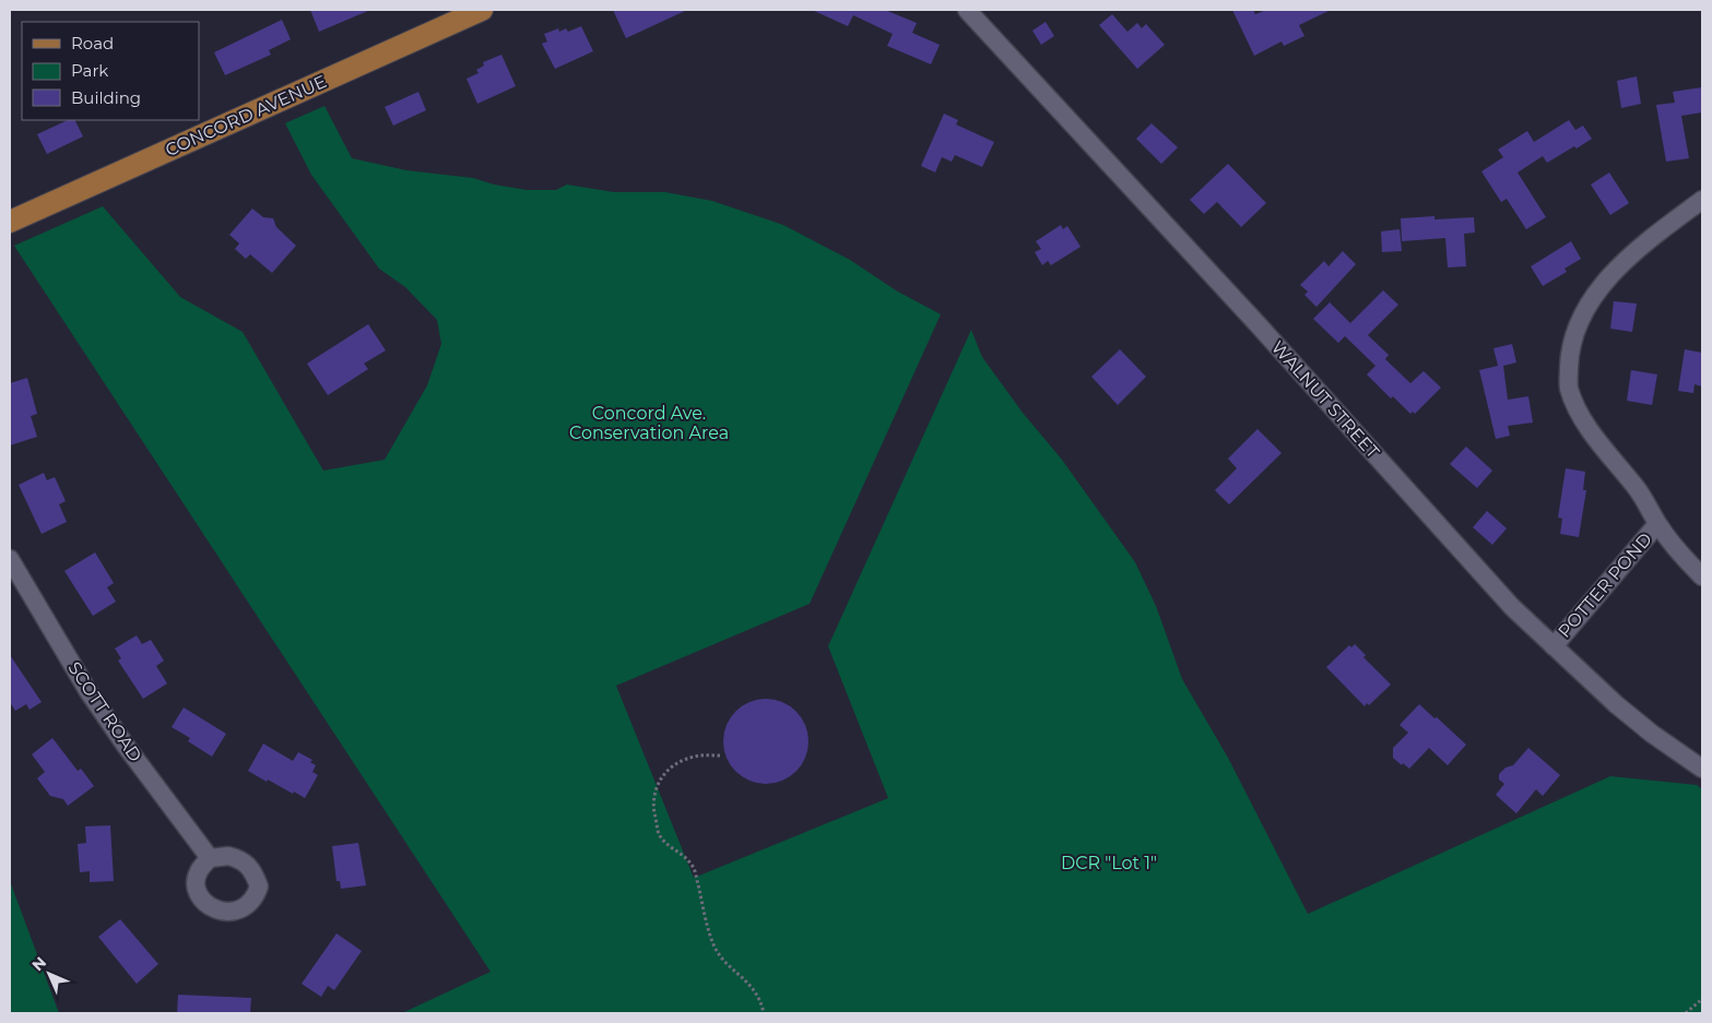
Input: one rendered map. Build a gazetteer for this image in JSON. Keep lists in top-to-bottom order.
{
  "streets": {
    "main road": ["CONCORD AVENUE"],
    "street": ["WALNUT STREET", "POTTER POND", "SCOTT ROAD"]
  },
  "crossings": [
    ["WALNUT STREET", "POTTER POND"]
  ],
  "parks": ["Concord Ave. Conservation Area", "DCR \"Lot 1\""],
  "legend": ["Road", "Park", "Building"],
  "north": "top left"
}
